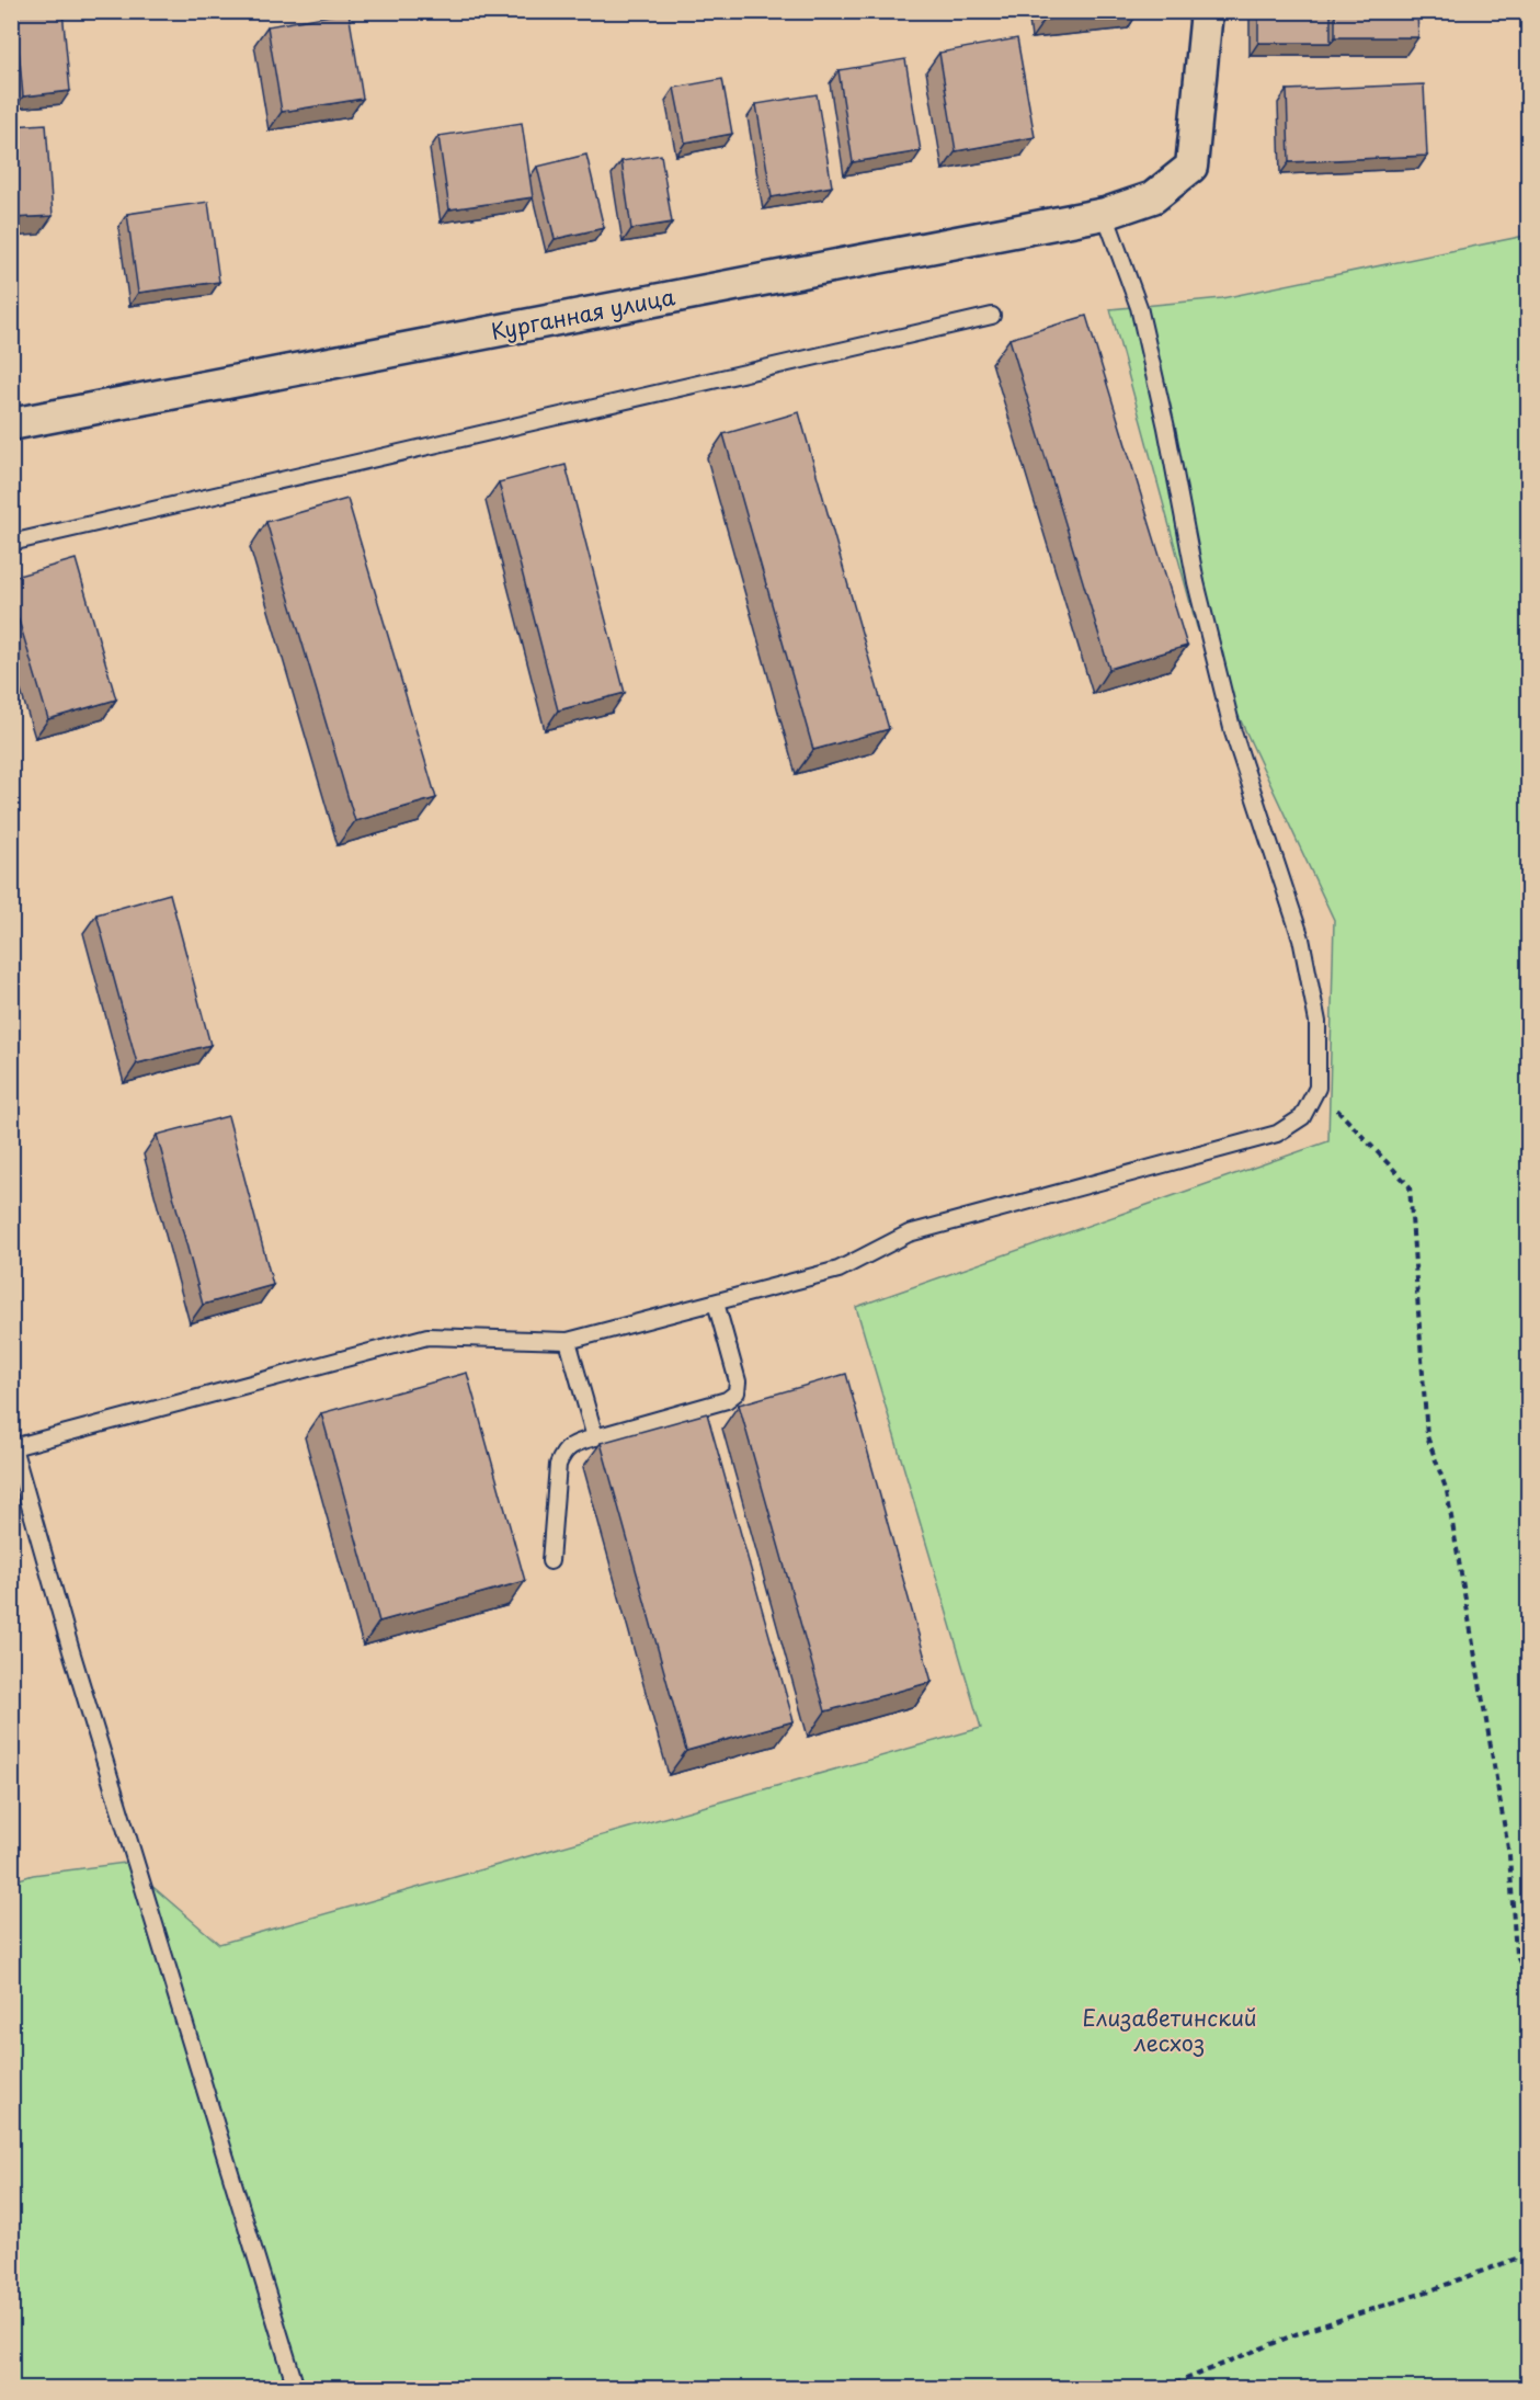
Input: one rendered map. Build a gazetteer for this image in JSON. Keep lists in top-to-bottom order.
{
  "streets": {
    "street": ["Курганная улица"]
  },
  "parks": ["Елизаветинский лесхоз"]
}
